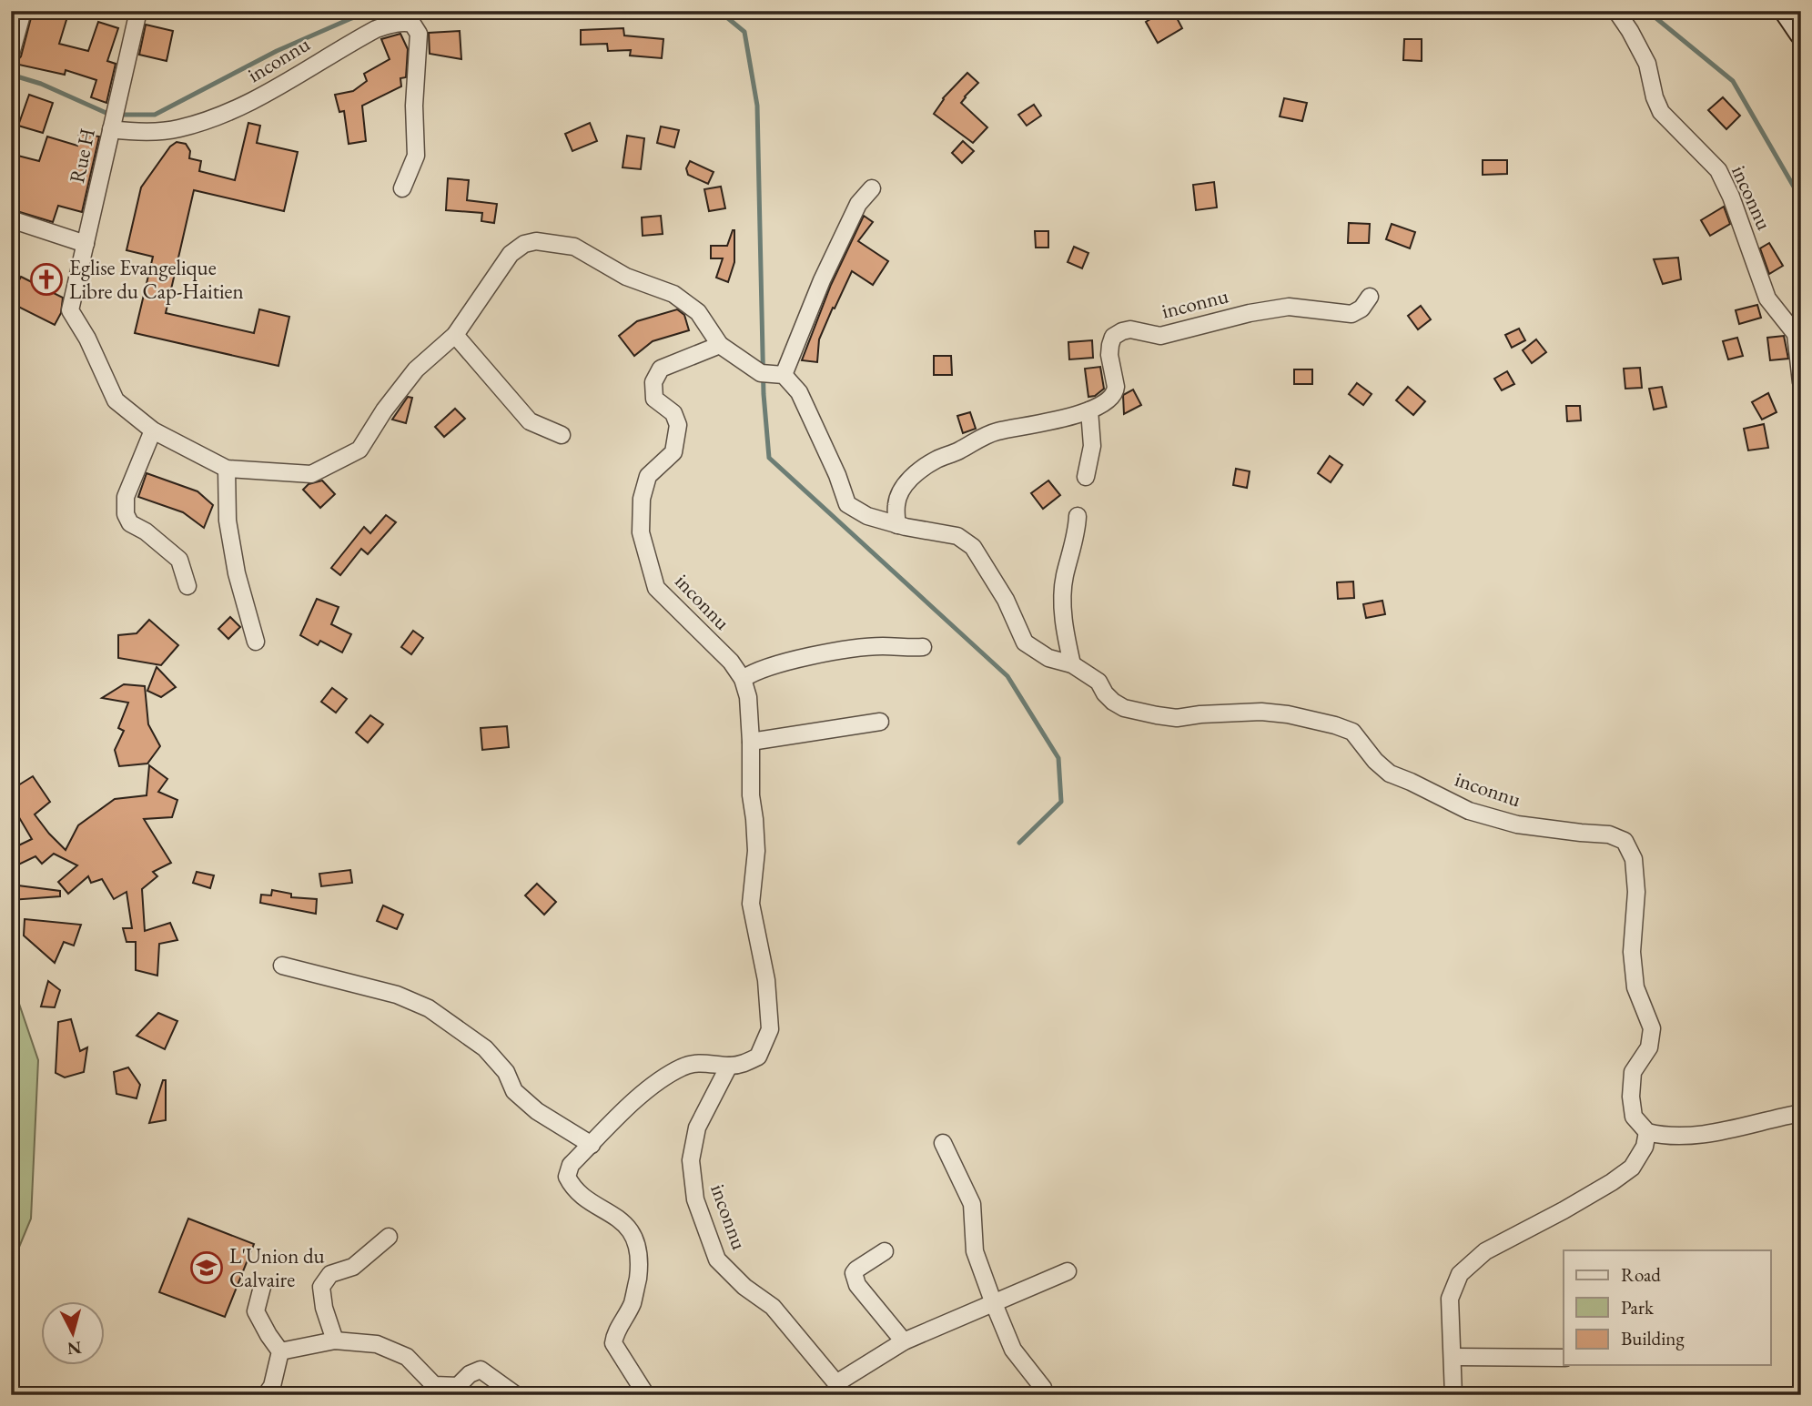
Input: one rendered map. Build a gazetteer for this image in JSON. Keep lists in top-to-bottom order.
{
  "streets": {
    "street": ["inconnu", "Rue H"]
  },
  "crossings": [
    ["inconnu", "Rue H"]
  ],
  "places": {
    "church": ["Eglise Evangelique Libre du Cap-Haitien"],
    "school or university": ["L'Union du Calvaire"]
  },
  "legend": ["Road", "Park", "Building"],
  "north": "bottom"
}
